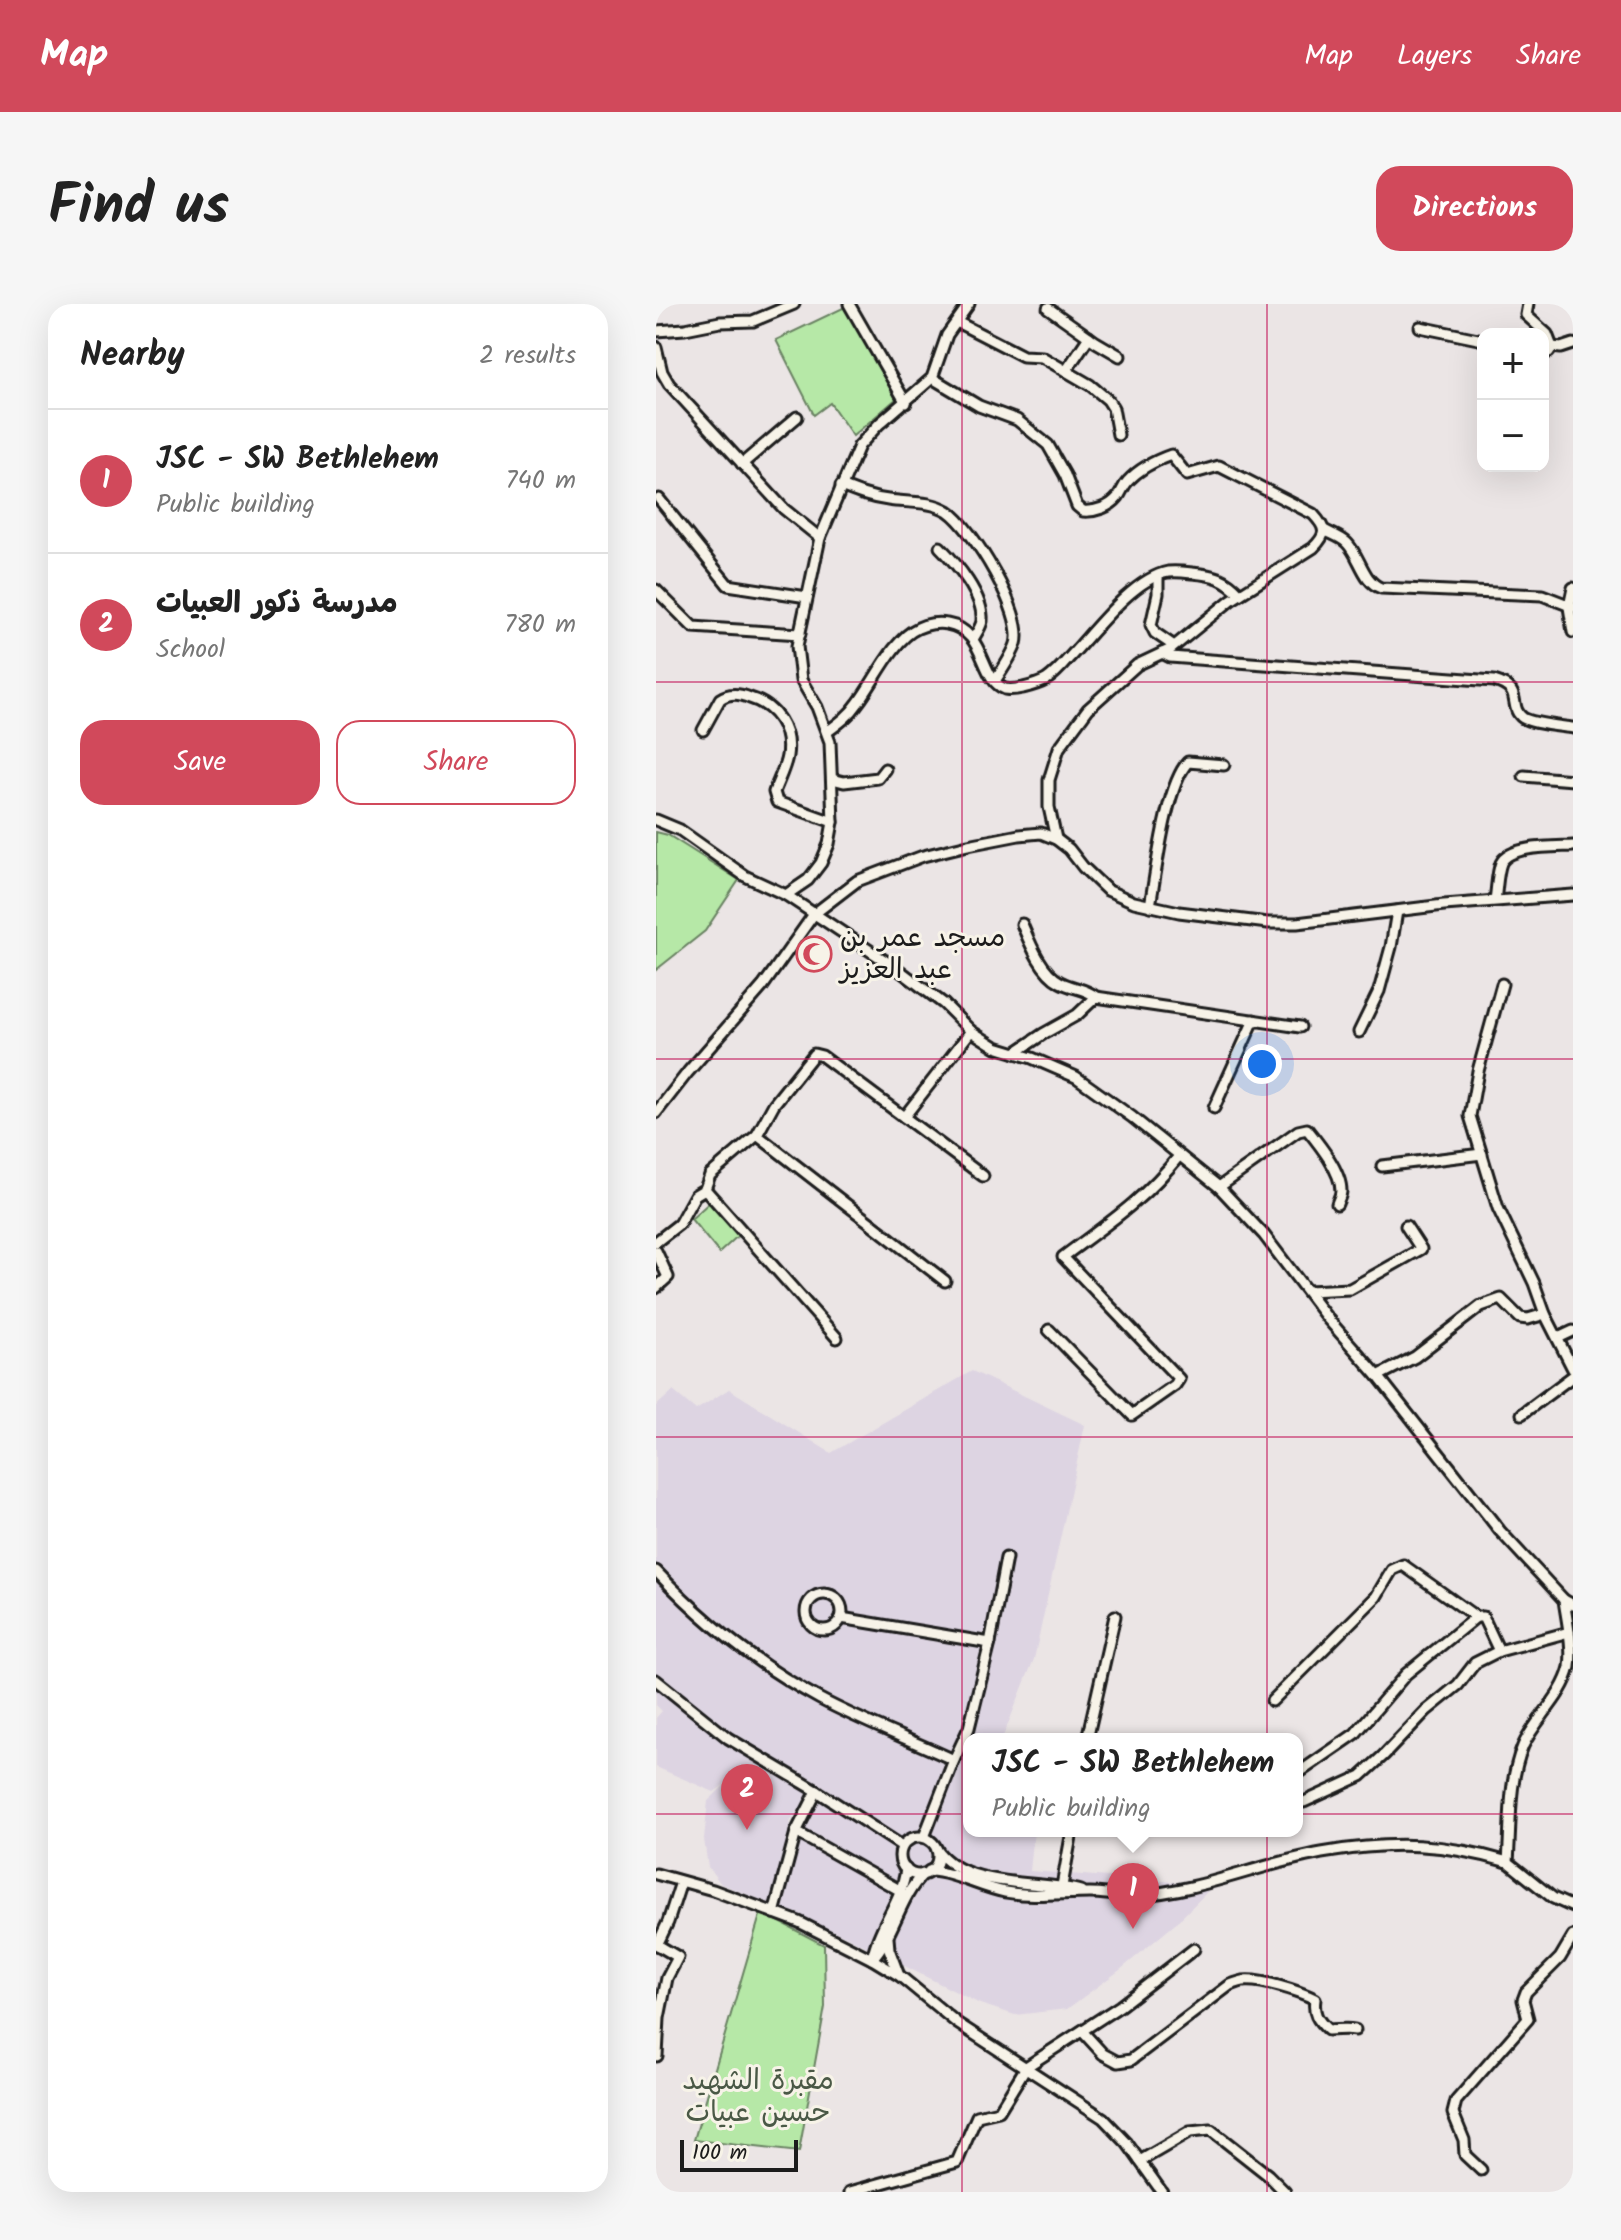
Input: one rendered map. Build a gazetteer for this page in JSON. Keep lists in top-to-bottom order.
{
  "parks": ["مقبرة الشهيد حسين عبيات"],
  "places": {
    "mosque": ["مسجد عمر بن عبد العزيز"]
  },
  "scale_bar": "100 m",
  "page": {
    "header": "Map",
    "nav": ["Map", "Layers", "Share"],
    "title": "Find us",
    "buttons": [
      "Directions",
      ["Save", "Share"]
    ],
    "heading": ["Nearby", "2 results"],
    "map_buttons": ["+", "−"],
    "list": [
      {
        "mark": "1",
        "name": "JSC - SW Bethlehem",
        "note": "Public building",
        "value": "740 m"
      },
      {
        "mark": "2",
        "name": "مدرسة ذكور العبيات",
        "note": "School",
        "value": "780 m"
      }
    ],
    "popup": ["JSC - SW Bethlehem", "Public building"],
    "pins": ["2", "1"],
    "scale": "100 m"
  }
}
